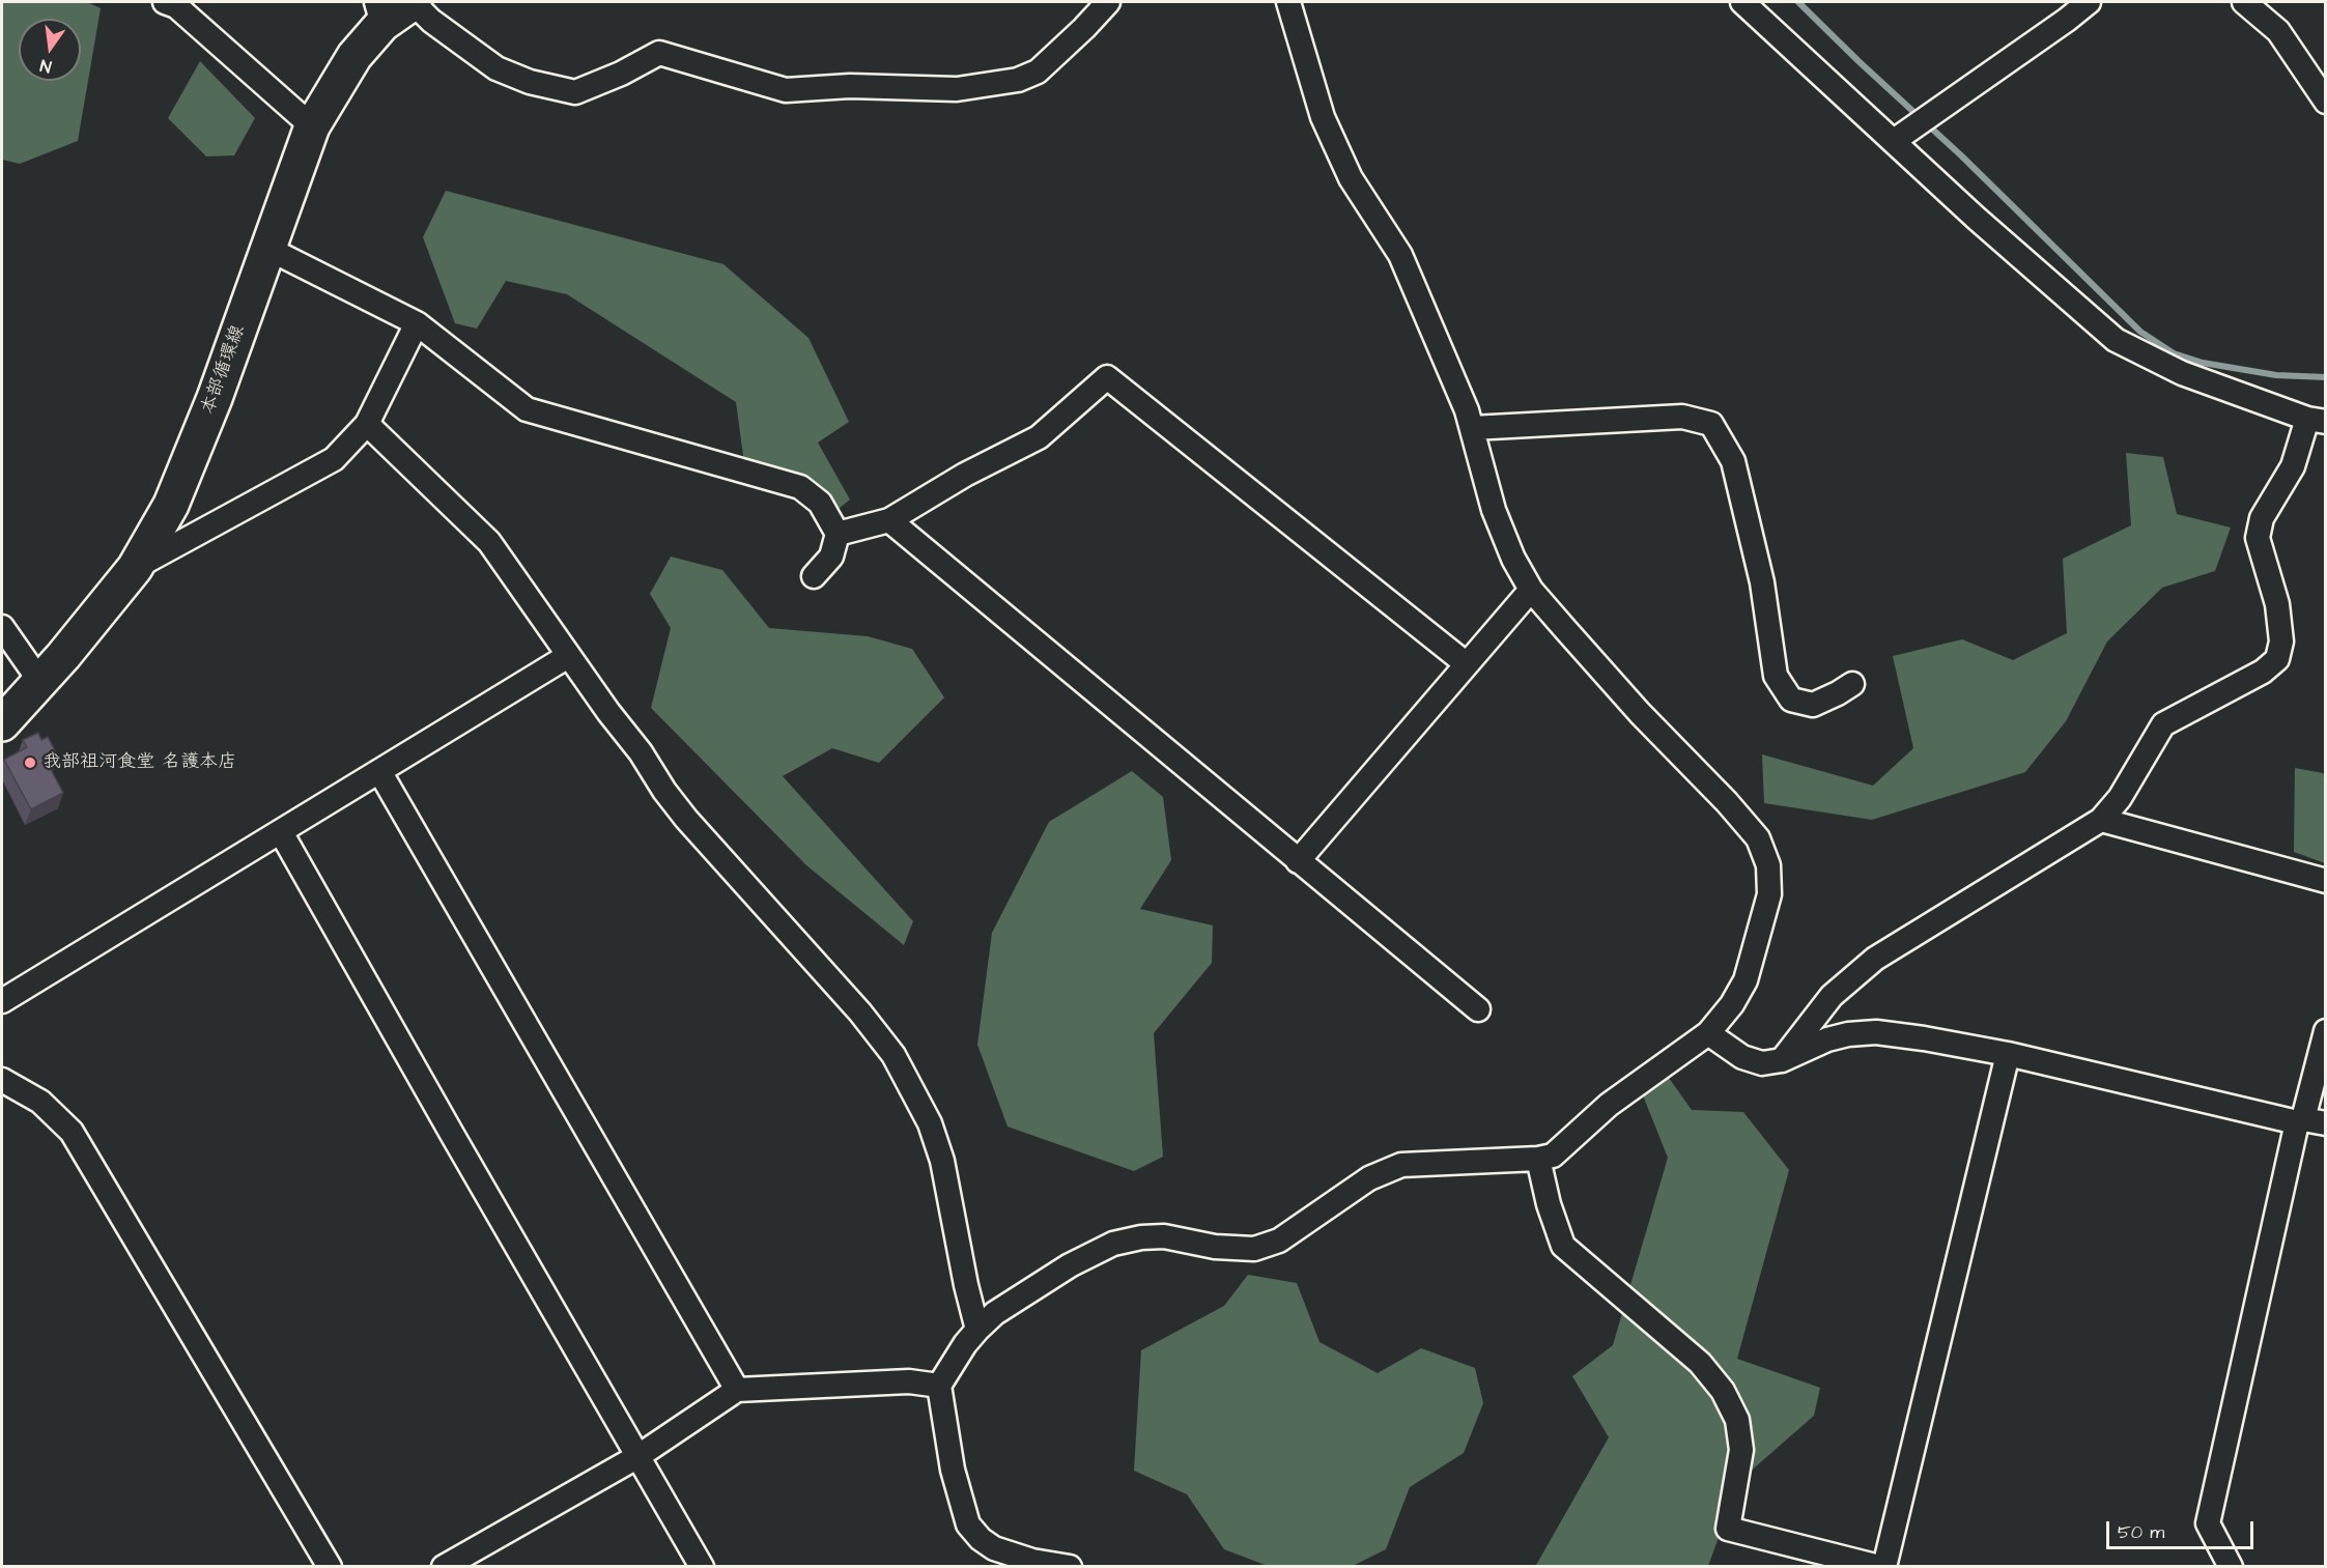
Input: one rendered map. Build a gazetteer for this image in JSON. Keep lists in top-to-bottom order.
{
  "streets": {
    "main road": ["本部循環線"]
  },
  "places": ["我部祖河食堂 名護本店"],
  "scale_bar": "50 m",
  "north": "bottom"
}
